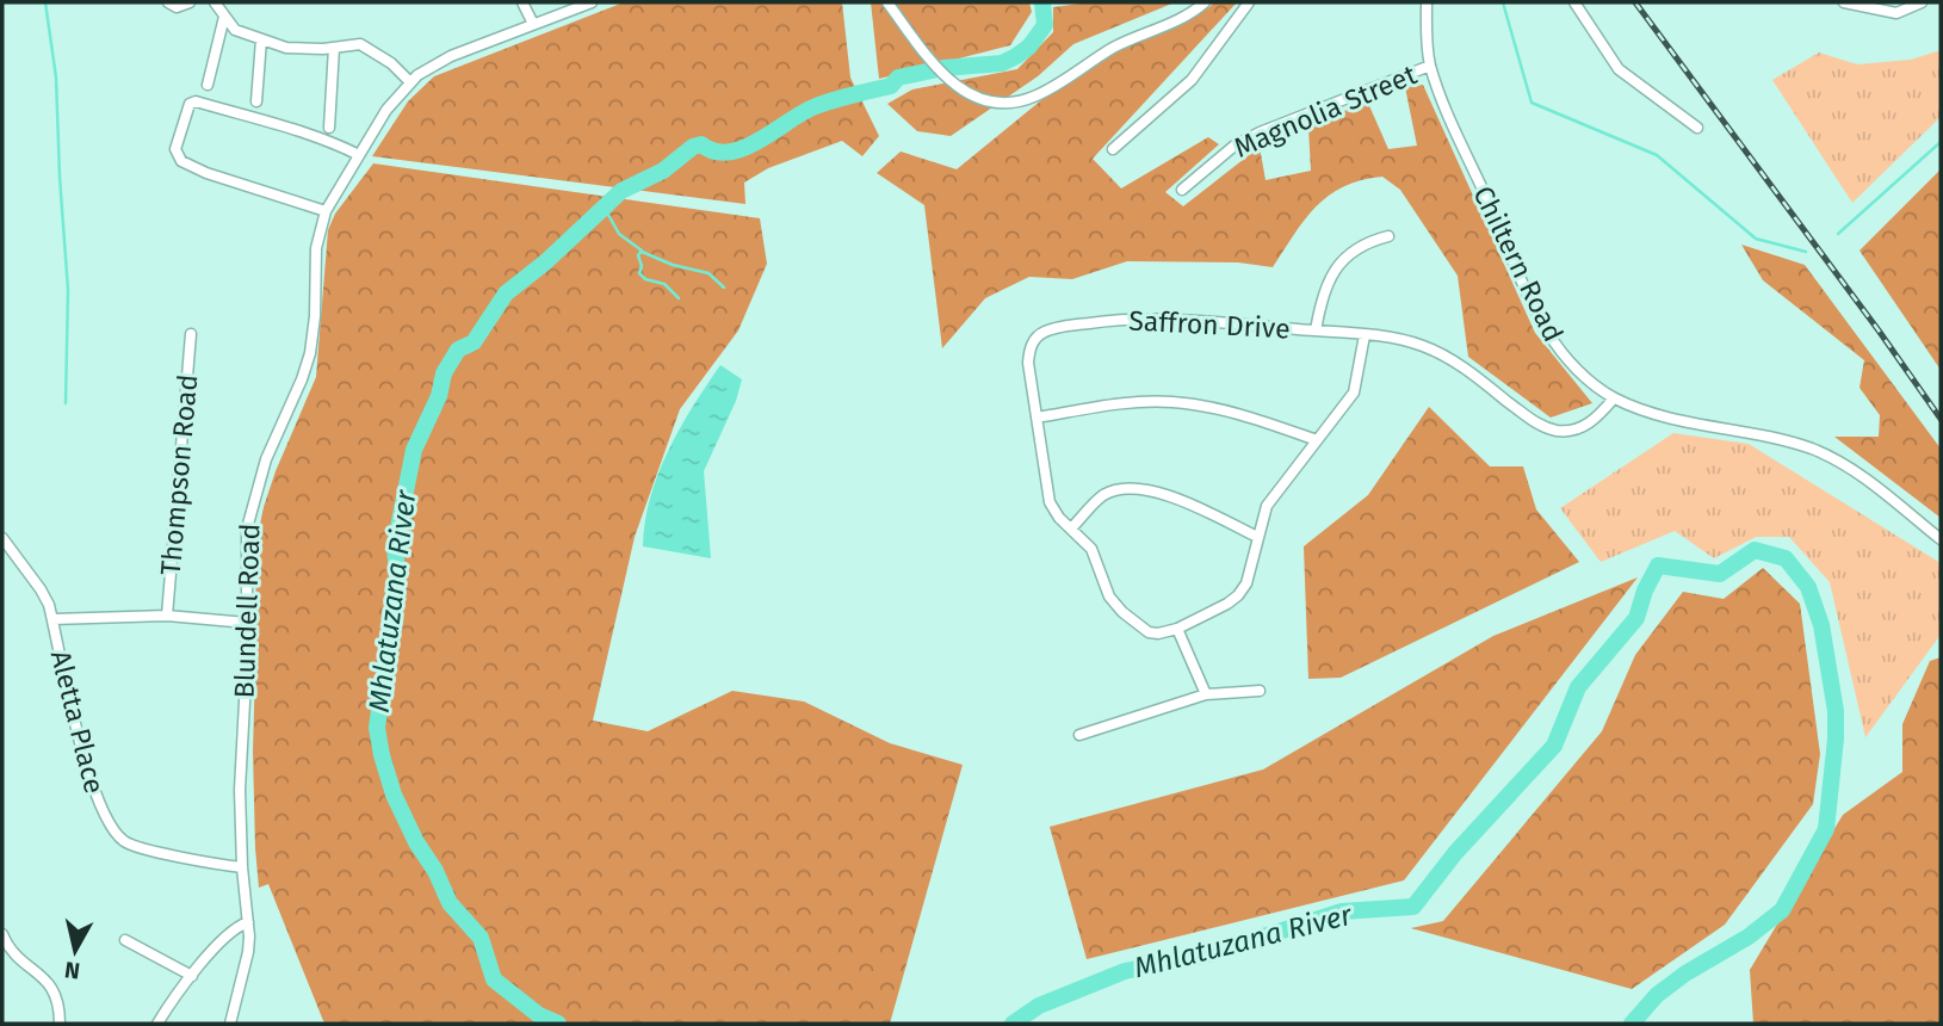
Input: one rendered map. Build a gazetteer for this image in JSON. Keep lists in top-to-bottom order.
{
  "streets": {
    "street": [
      "Magnolia Street",
      "Chiltern Road",
      "Saffron Drive",
      "Thompson Road",
      "Blundell Road",
      "Aletta Place"
    ]
  },
  "crossings": [
    ["Magnolia Street", "Chiltern Road"],
    ["Chiltern Road", "Saffron Drive"],
    ["Blundell Road", "Aletta Place"]
  ],
  "water": ["Mhlatuzana River"],
  "north": "bottom"
}
